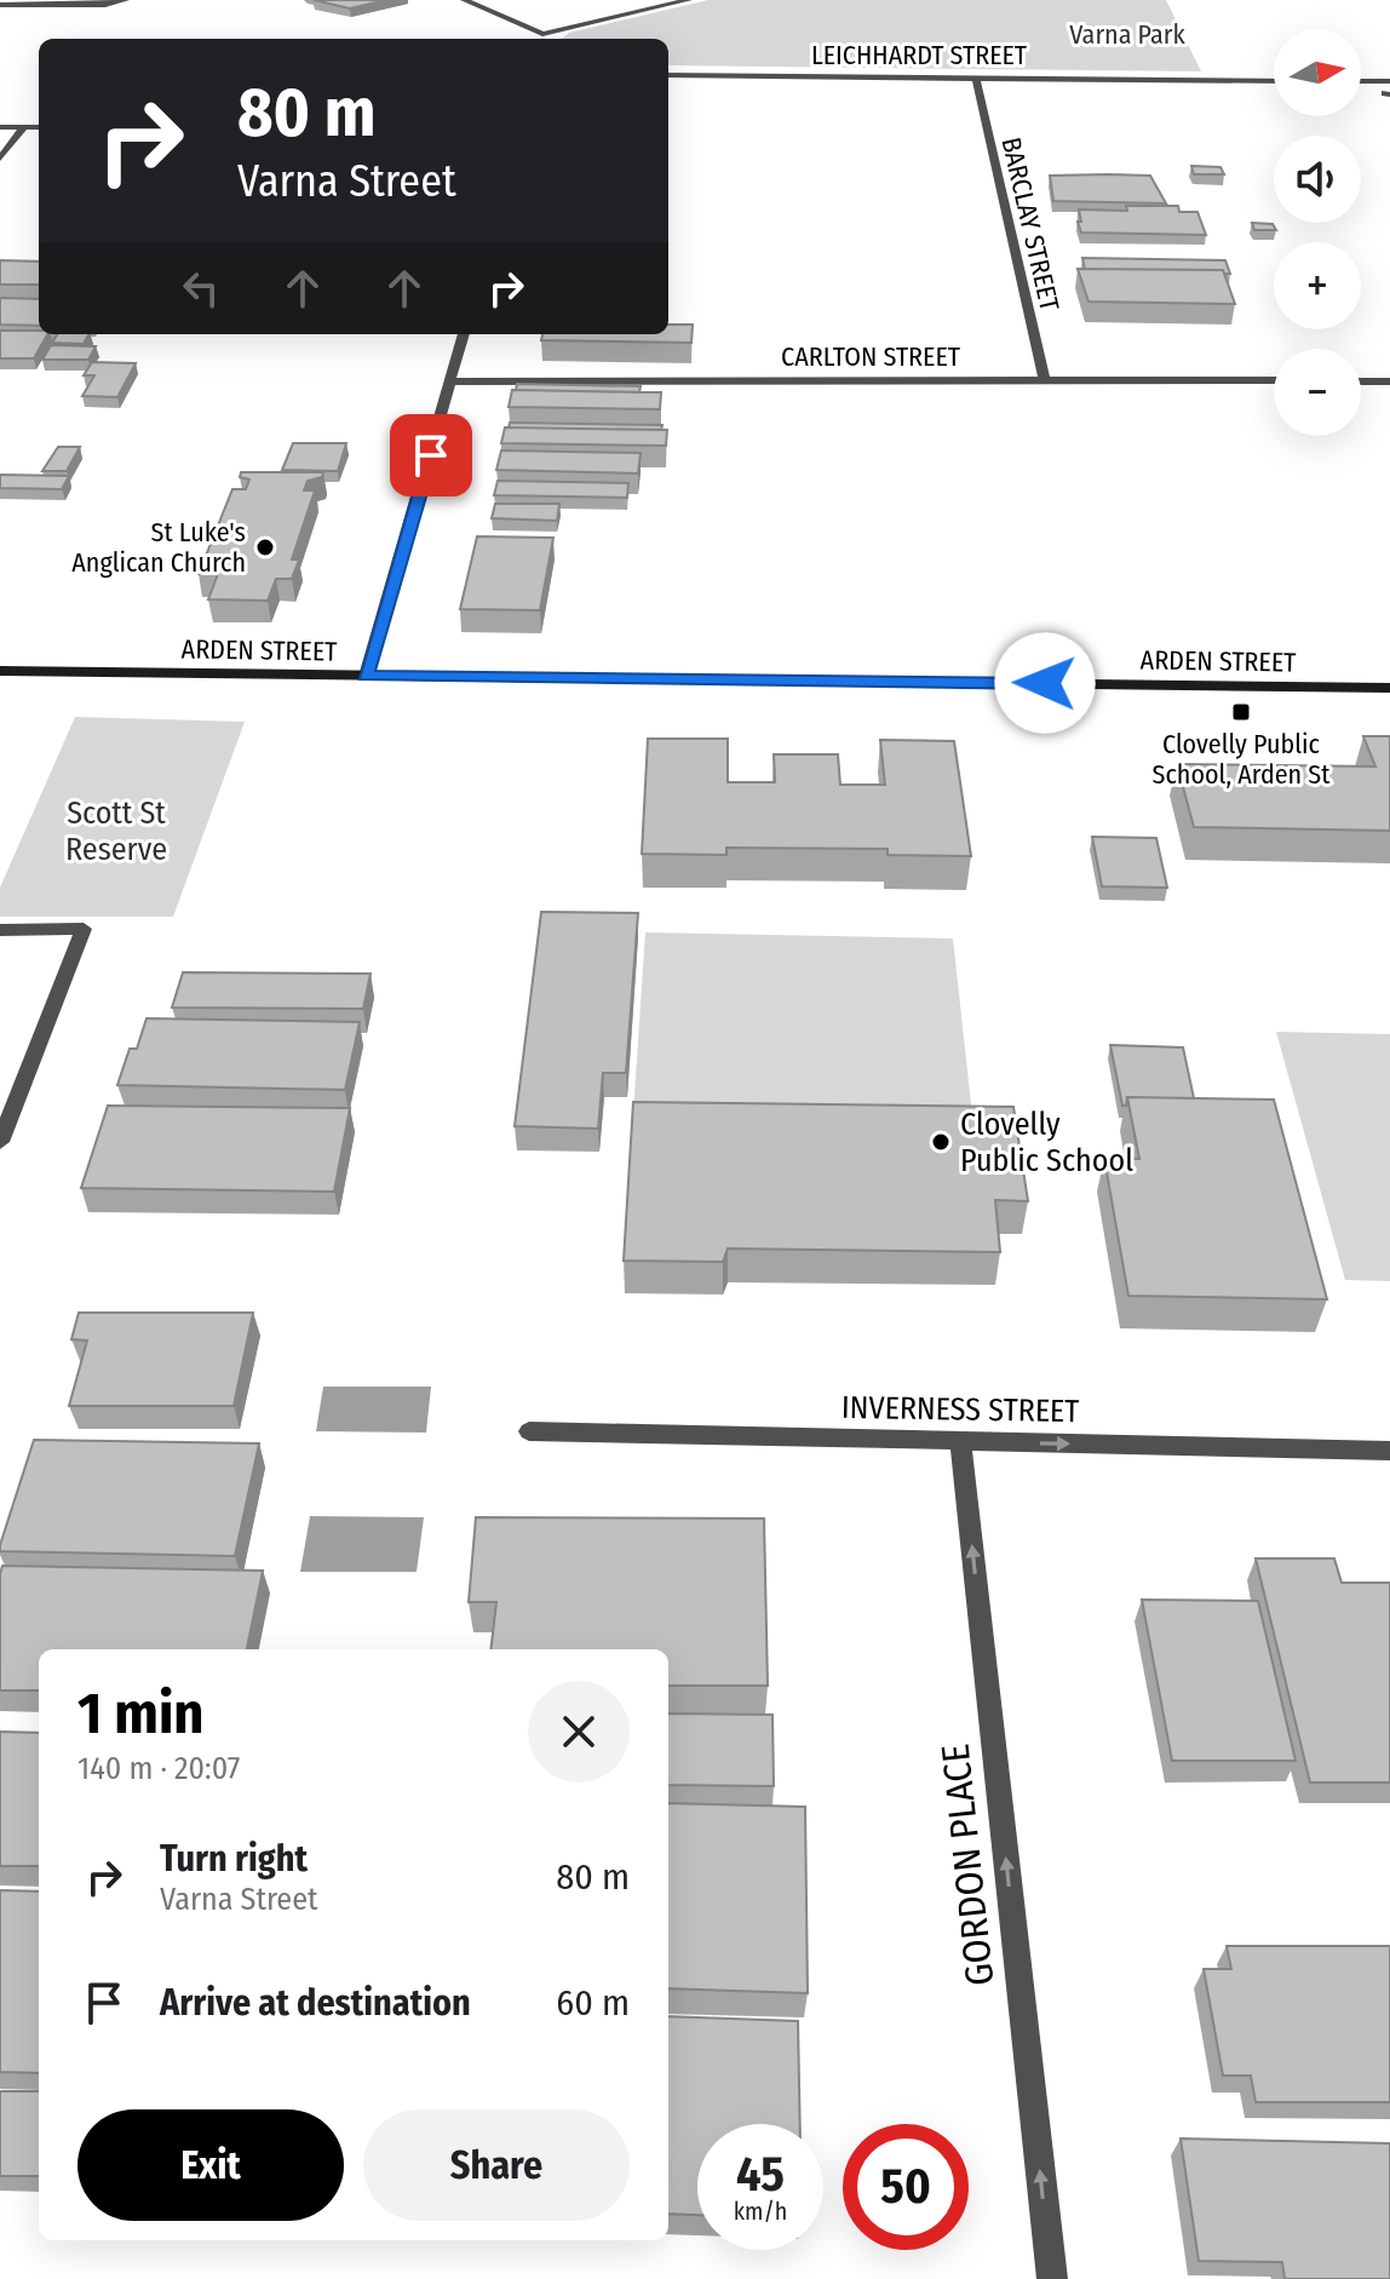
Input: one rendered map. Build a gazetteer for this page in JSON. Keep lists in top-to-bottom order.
{
  "streets": {
    "main road": ["ARDEN STREET"],
    "street": [
      "LEICHHARDT STREET",
      "BARCLAY STREET",
      "CARLTON STREET",
      "INVERNESS STREET",
      "GORDON PLACE"
    ]
  },
  "crossings": [
    ["LEICHHARDT STREET", "BARCLAY STREET"],
    ["BARCLAY STREET", "CARLTON STREET"],
    ["INVERNESS STREET", "GORDON PLACE"]
  ],
  "one_way": ["INVERNESS STREET", "GORDON PLACE"],
  "parks": ["Varna Park", "Scott St Reserve"],
  "places": {
    "other": ["St Luke's Anglican Church", "Clovelly Public School"],
    "transit": ["Clovelly Public School, Arden St"]
  },
  "north": "right",
  "page": {
    "map_buttons": ["+", "−"],
    "turn": ["80 m", "Varna Street"],
    "heading": ["1 min", "140 m · 20:07"],
    "list": [
      {
        "name": "Turn right",
        "note": "Varna Street",
        "value": "80 m"
      },
      {
        "name": "Arrive at destination",
        "value": "60 m"
      }
    ],
    "buttons": ["Exit", "Share"],
    "speed": "45 km/h",
    "limit": "50"
  }
}
